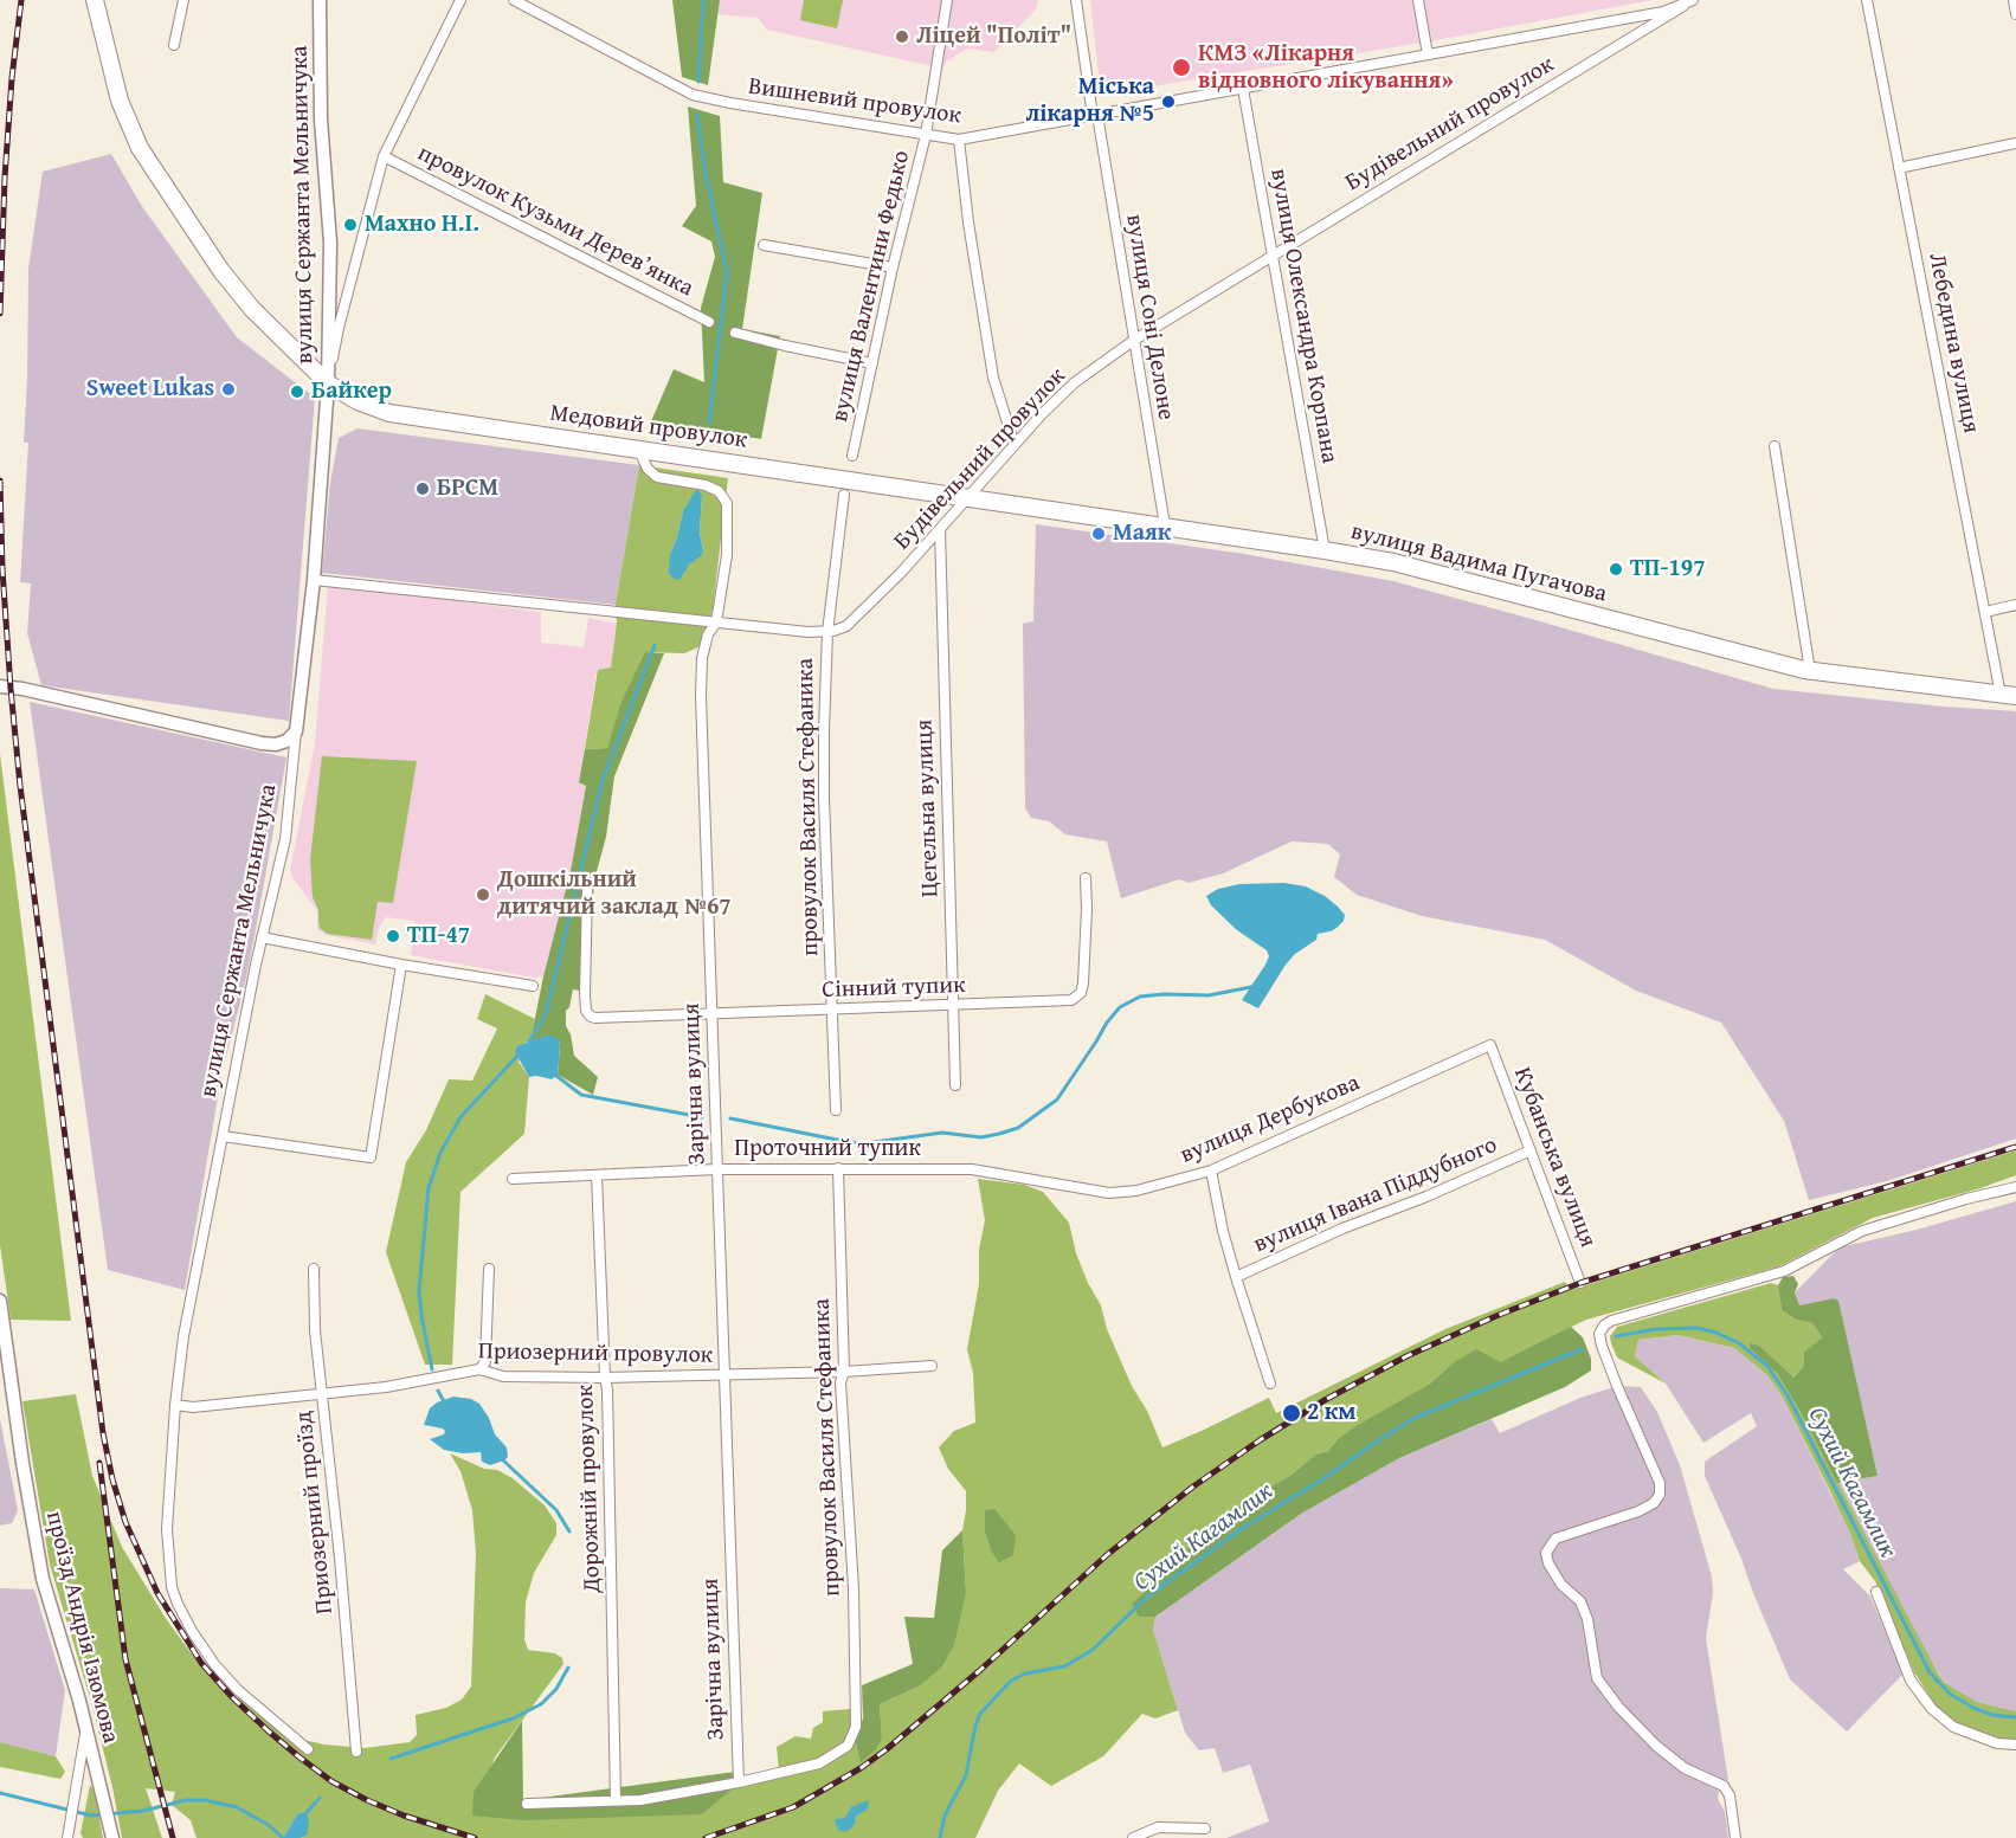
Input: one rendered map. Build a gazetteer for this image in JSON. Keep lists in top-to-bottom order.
{
  "streets": {
    "main road": ["Медовий провулок", "вулиця Вадима Пугачова"],
    "street": [
      "Вишневий провулок",
      "Будівельний провулок",
      "вулиця Сержанта Мельничука",
      "провулок Кузьми Деревʼянка",
      "вулиця Валентини Федько",
      "вулиця Олександра Корпана",
      "вулиця Соні Делоне",
      "Лебедина вулиця",
      "провулок Василя Стефаника",
      "Цегельна вулиця",
      "Сінний тупик",
      "Зарічна вулиця",
      "вулиця Дербукова",
      "Проточний тупик",
      "Кубанська вулиця",
      "вулиця Івана Піддубного",
      "Приозерний провулок",
      "Дорожній провулок",
      "Приозерний проїзд",
      "проїзд Андрія Ізюмова"
    ]
  },
  "crossings": [
    ["Вишневий провулок", "Будівельний провулок"],
    ["Вишневий провулок", "вулиця Валентини Федько"],
    ["Вишневий провулок", "вулиця Олександра Корпана"],
    ["Вишневий провулок", "вулиця Соні Делоне"],
    ["Будівельний провулок", "вулиця Олександра Корпана"],
    ["Будівельний провулок", "вулиця Соні Делоне"],
    ["Будівельний провулок", "Медовий провулок"],
    ["Будівельний провулок", "вулиця Вадима Пугачова"],
    ["Будівельний провулок", "провулок Василя Стефаника"],
    ["Будівельний провулок", "Цегельна вулиця"],
    ["вулиця Сержанта Мельничука", "Медовий провулок"],
    ["вулиця Сержанта Мельничука", "Приозерний провулок"],
    ["вулиця Олександра Корпана", "вулиця Вадима Пугачова"],
    ["вулиця Соні Делоне", "вулиця Вадима Пугачова"],
    ["Лебедина вулиця", "вулиця Вадима Пугачова"],
    ["Медовий провулок", "вулиця Вадима Пугачова"],
    ["Медовий провулок", "Зарічна вулиця"],
    ["провулок Василя Стефаника", "Сінний тупик"],
    ["провулок Василя Стефаника", "Зарічна вулиця"],
    ["провулок Василя Стефаника", "Проточний тупик"],
    ["провулок Василя Стефаника", "Приозерний провулок"],
    ["Цегельна вулиця", "Сінний тупик"],
    ["Сінний тупик", "Зарічна вулиця"],
    ["Зарічна вулиця", "Проточний тупик"],
    ["Зарічна вулиця", "Приозерний провулок"],
    ["вулиця Дербукова", "Проточний тупик"],
    ["вулиця Дербукова", "Кубанська вулиця"],
    ["Проточний тупик", "Дорожній провулок"],
    ["Кубанська вулиця", "вулиця Івана Піддубного"],
    ["Приозерний провулок", "Дорожній провулок"],
    ["Приозерний провулок", "Приозерний проїзд"]
  ],
  "water": ["Сухий Кагамлик"],
  "places": [
    "Ліцей \"Політ\"",
    "КМЗ «Лікарня відновного лікування»",
    "Міська лікарня №5",
    "Махно Н.І.",
    "Sweet Lukas",
    "Байкер",
    "БРСМ",
    "Маяк",
    "ТП-197",
    "Дошкільний дитячий заклад №67",
    "ТП-47",
    "2 км"
  ]
}
